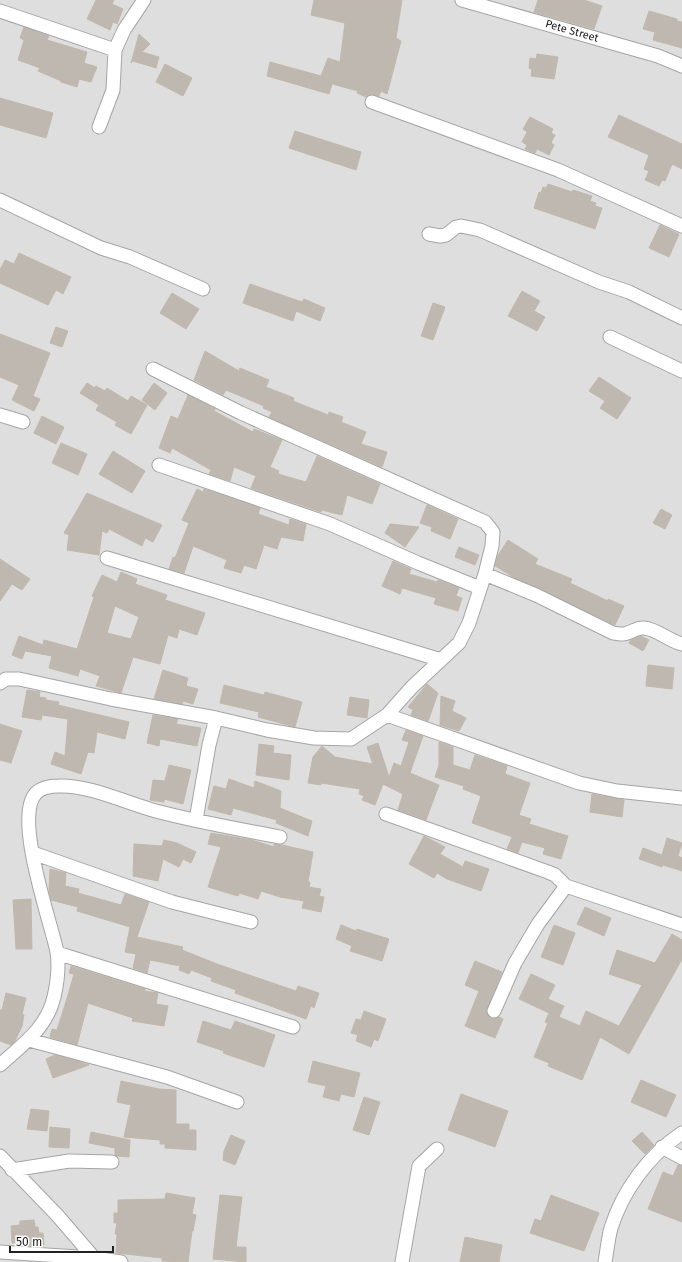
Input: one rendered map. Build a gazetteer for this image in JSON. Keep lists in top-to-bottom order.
{
  "streets": {
    "street": ["Pete Street"]
  },
  "scale_bar": "50 m"
}
